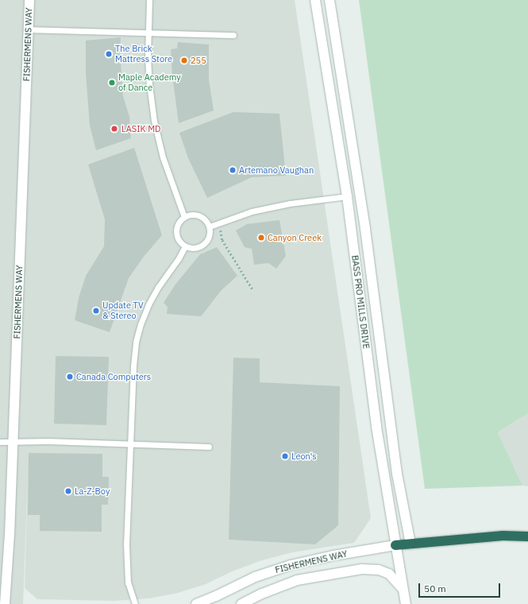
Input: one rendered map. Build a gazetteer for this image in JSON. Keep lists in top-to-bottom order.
{
  "streets": {
    "street": ["FISHERMENS WAY", "BASS PRO MILLS DRIVE"]
  },
  "crossings": [
    ["FISHERMENS WAY", "BASS PRO MILLS DRIVE"]
  ],
  "places": [
    "The Brick Mattress Store",
    "255",
    "Maple Academy of Dance",
    "LASIK MD",
    "Artemano Vaughan",
    "Canyon Creek",
    "Update TV & Stereo",
    "Canada Computers",
    "Leon's",
    "La-Z-Boy"
  ],
  "scale_bar": "50 m"
}
